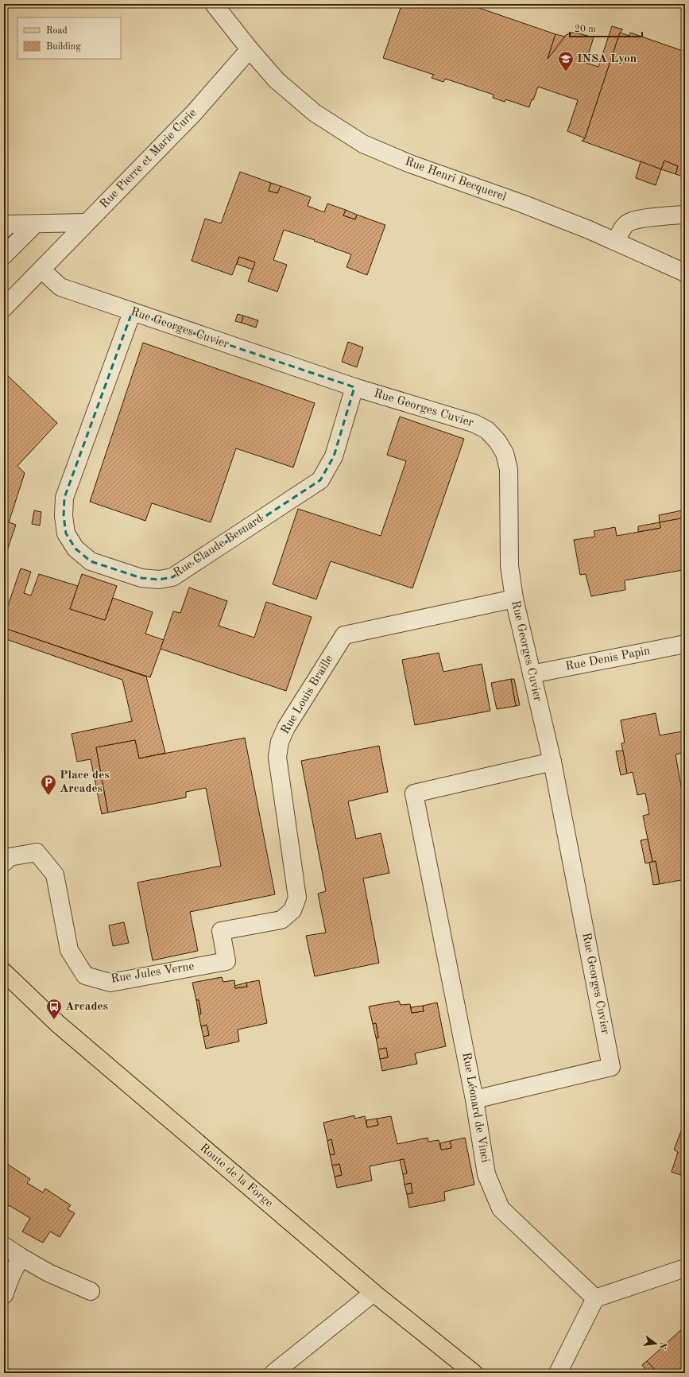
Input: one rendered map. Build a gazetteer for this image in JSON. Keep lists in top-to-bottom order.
{
  "streets": {
    "main road": ["Route de la Forge"],
    "street": [
      "Rue Pierre et Marie Curie",
      "Rue Henri Becquerel",
      "Rue Georges Cuvier",
      "Rue Claude Bernard",
      "Rue Denis Papin",
      "Rue Louis Braille",
      "Rue Jules Verne",
      "Rue Léonard de Vinci"
    ]
  },
  "crossings": [
    ["Rue Pierre et Marie Curie", "Rue Henri Becquerel"],
    ["Rue Pierre et Marie Curie", "Rue Georges Cuvier"],
    ["Rue Georges Cuvier", "Rue Claude Bernard"],
    ["Rue Georges Cuvier", "Rue Denis Papin"],
    ["Rue Georges Cuvier", "Rue Louis Braille"],
    ["Rue Georges Cuvier", "Rue Léonard de Vinci"],
    ["Rue Louis Braille", "Rue Jules Verne"]
  ],
  "places": {
    "school or university": ["INSA Lyon"],
    "parking": ["Place des Arcades"],
    "bus stop": ["Arcades"]
  },
  "legend": ["Road", "Building"],
  "scale_bar": "20 m",
  "north": "right"
}
